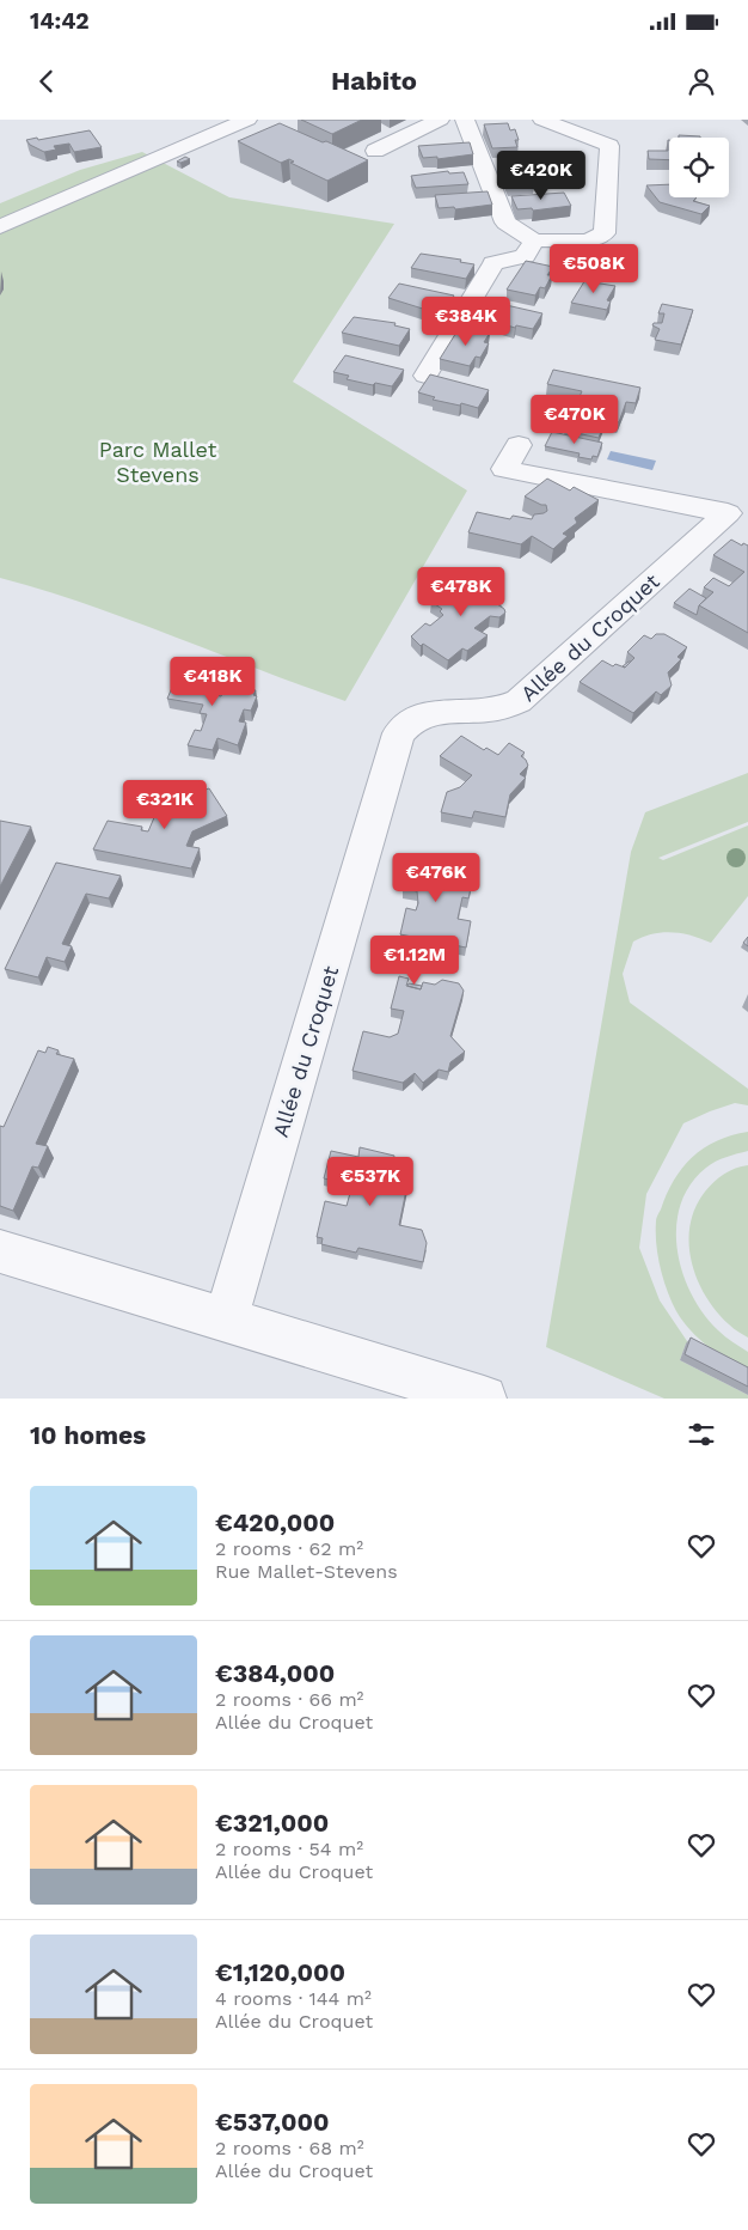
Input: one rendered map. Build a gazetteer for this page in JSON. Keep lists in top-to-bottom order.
{
  "streets": {
    "street": ["Allée du Croquet"]
  },
  "parks": ["Parc Mallet Stevens"],
  "page": {
    "status": "14:42",
    "header": "Habito",
    "price": [
      "€420K",
      "€508K",
      "€384K",
      "€470K",
      "€478K",
      "€418K",
      "€321K",
      "€476K",
      "€1.12M",
      "€537K"
    ],
    "heading": "10 homes",
    "list": [
      {
        "name": "€420,000",
        "note": "2 rooms · 62 m² · Rue Mallet-Stevens"
      },
      {
        "name": "€384,000",
        "note": "2 rooms · 66 m² · Allée du Croquet"
      },
      {
        "name": "€321,000",
        "note": "2 rooms · 54 m² · Allée du Croquet"
      },
      {
        "name": "€1,120,000",
        "note": "4 rooms · 144 m² · Allée du Croquet"
      },
      {
        "name": "€537,000",
        "note": "2 rooms · 68 m² · Allée du Croquet"
      }
    ]
  }
}
